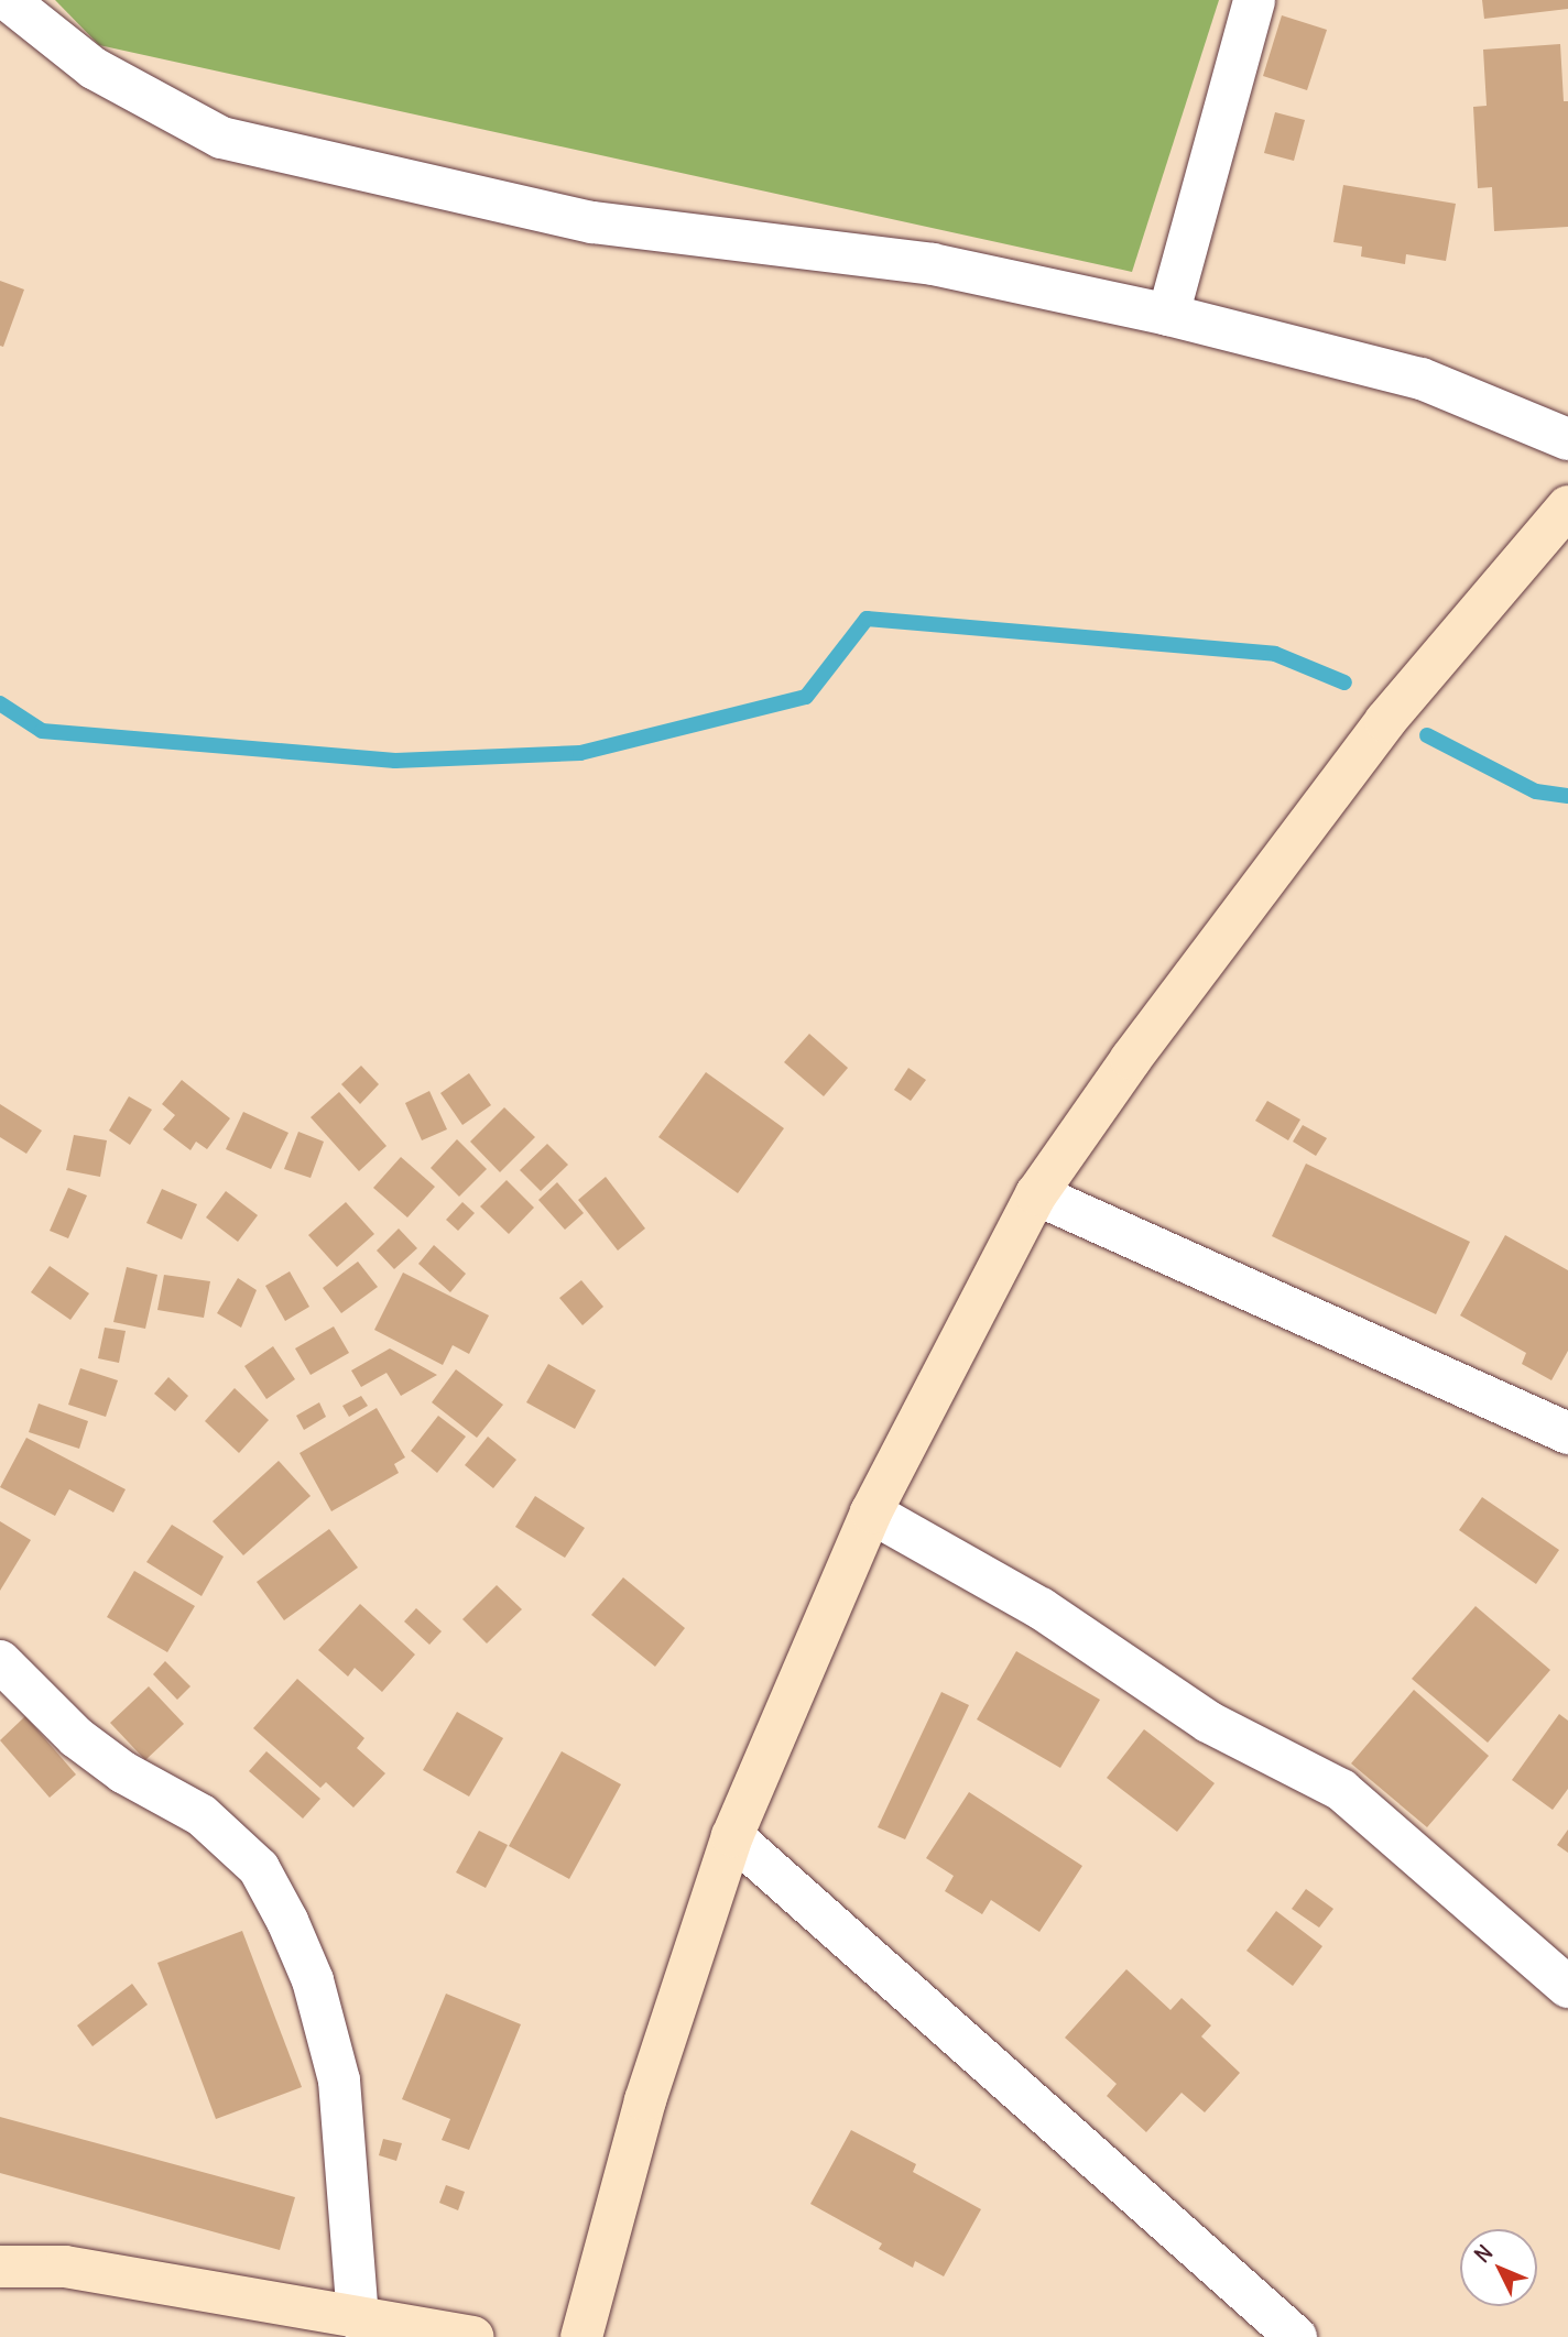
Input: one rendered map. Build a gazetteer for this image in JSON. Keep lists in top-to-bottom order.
{
  "north": "top left"
}
